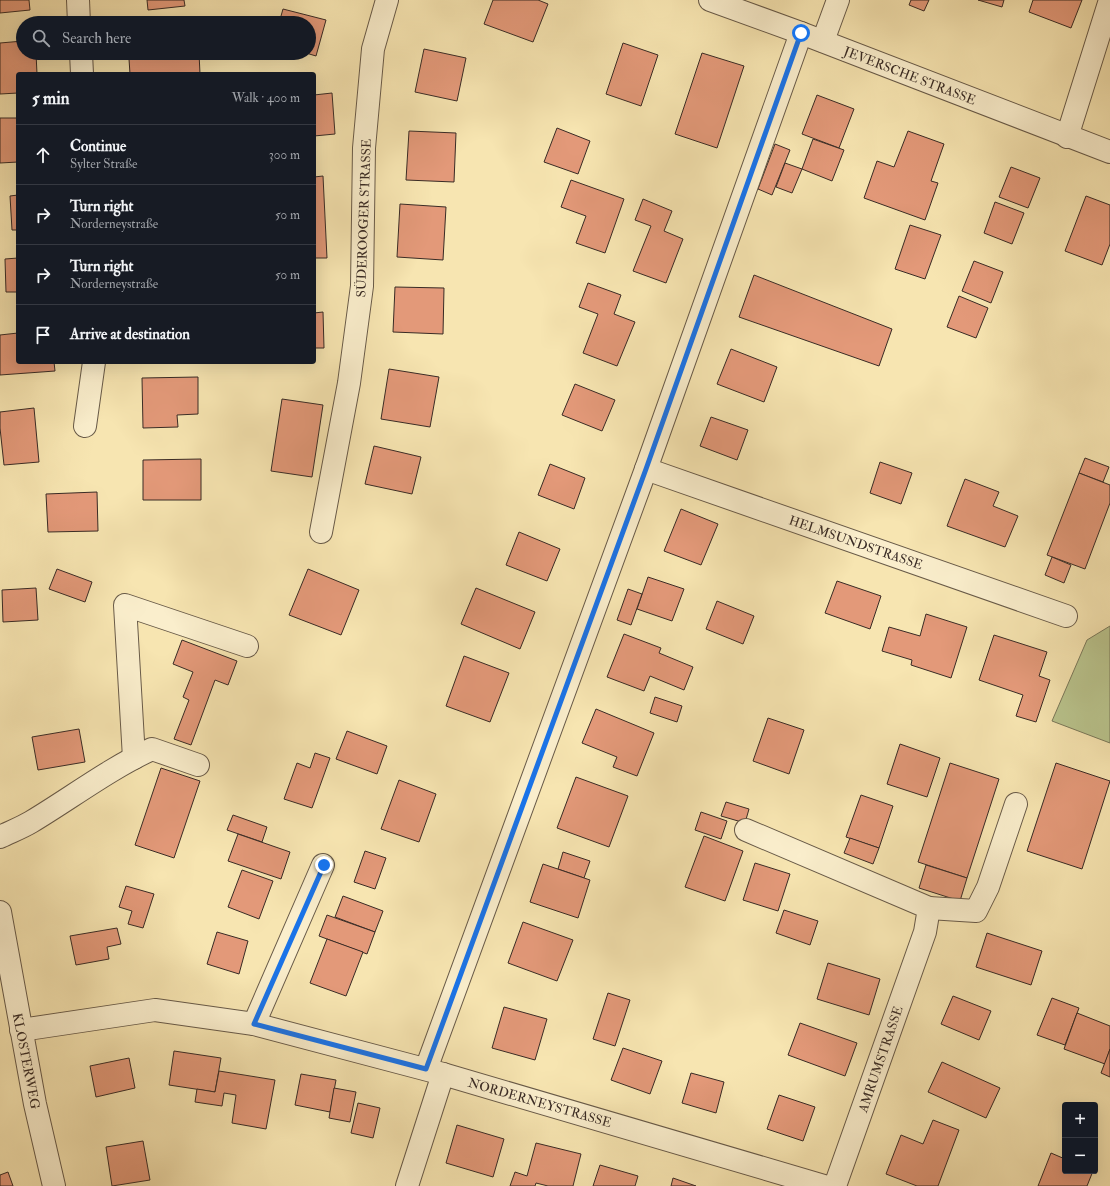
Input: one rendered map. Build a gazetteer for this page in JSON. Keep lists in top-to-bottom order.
{
  "streets": {
    "street": [
      "JEVERSCHE STRASSE",
      "SÜDEROOGER STRASSE",
      "HELMSUNDSTRASSE",
      "AMRUMSTRASSE",
      "KLOSTERWEG",
      "NORDERNEYSTRASSE"
    ]
  },
  "crossings": [
    ["KLOSTERWEG", "NORDERNEYSTRASSE"]
  ],
  "page": {
    "search": "Search here",
    "heading": ["5 min", "Walk · 400 m"],
    "list": [
      ["Continue", "Sylter Straße", "300 m"],
      ["Turn right", "Norderneystraße", "50 m"],
      ["Turn right", "Norderneystraße", "50 m"],
      "Arrive at destination"
    ],
    "map_buttons": ["+", "−"]
  }
}
